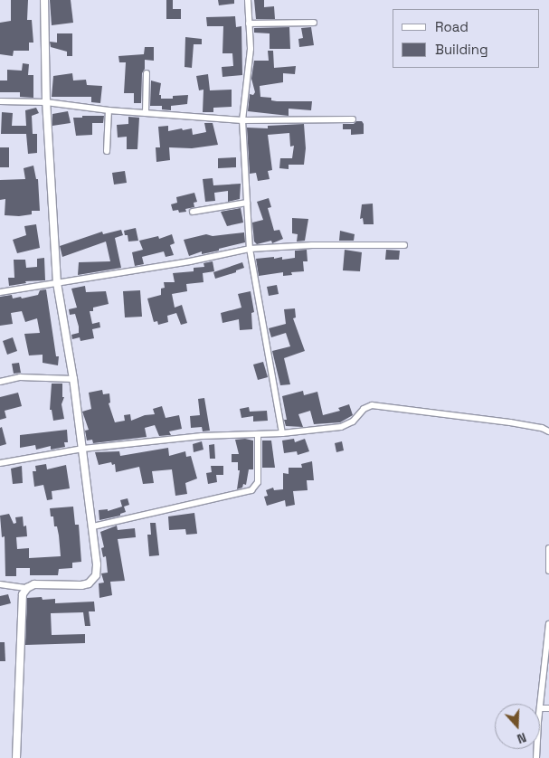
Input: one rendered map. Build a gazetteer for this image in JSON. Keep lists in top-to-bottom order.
{
  "legend": ["Road", "Building"],
  "north": "bottom"
}
